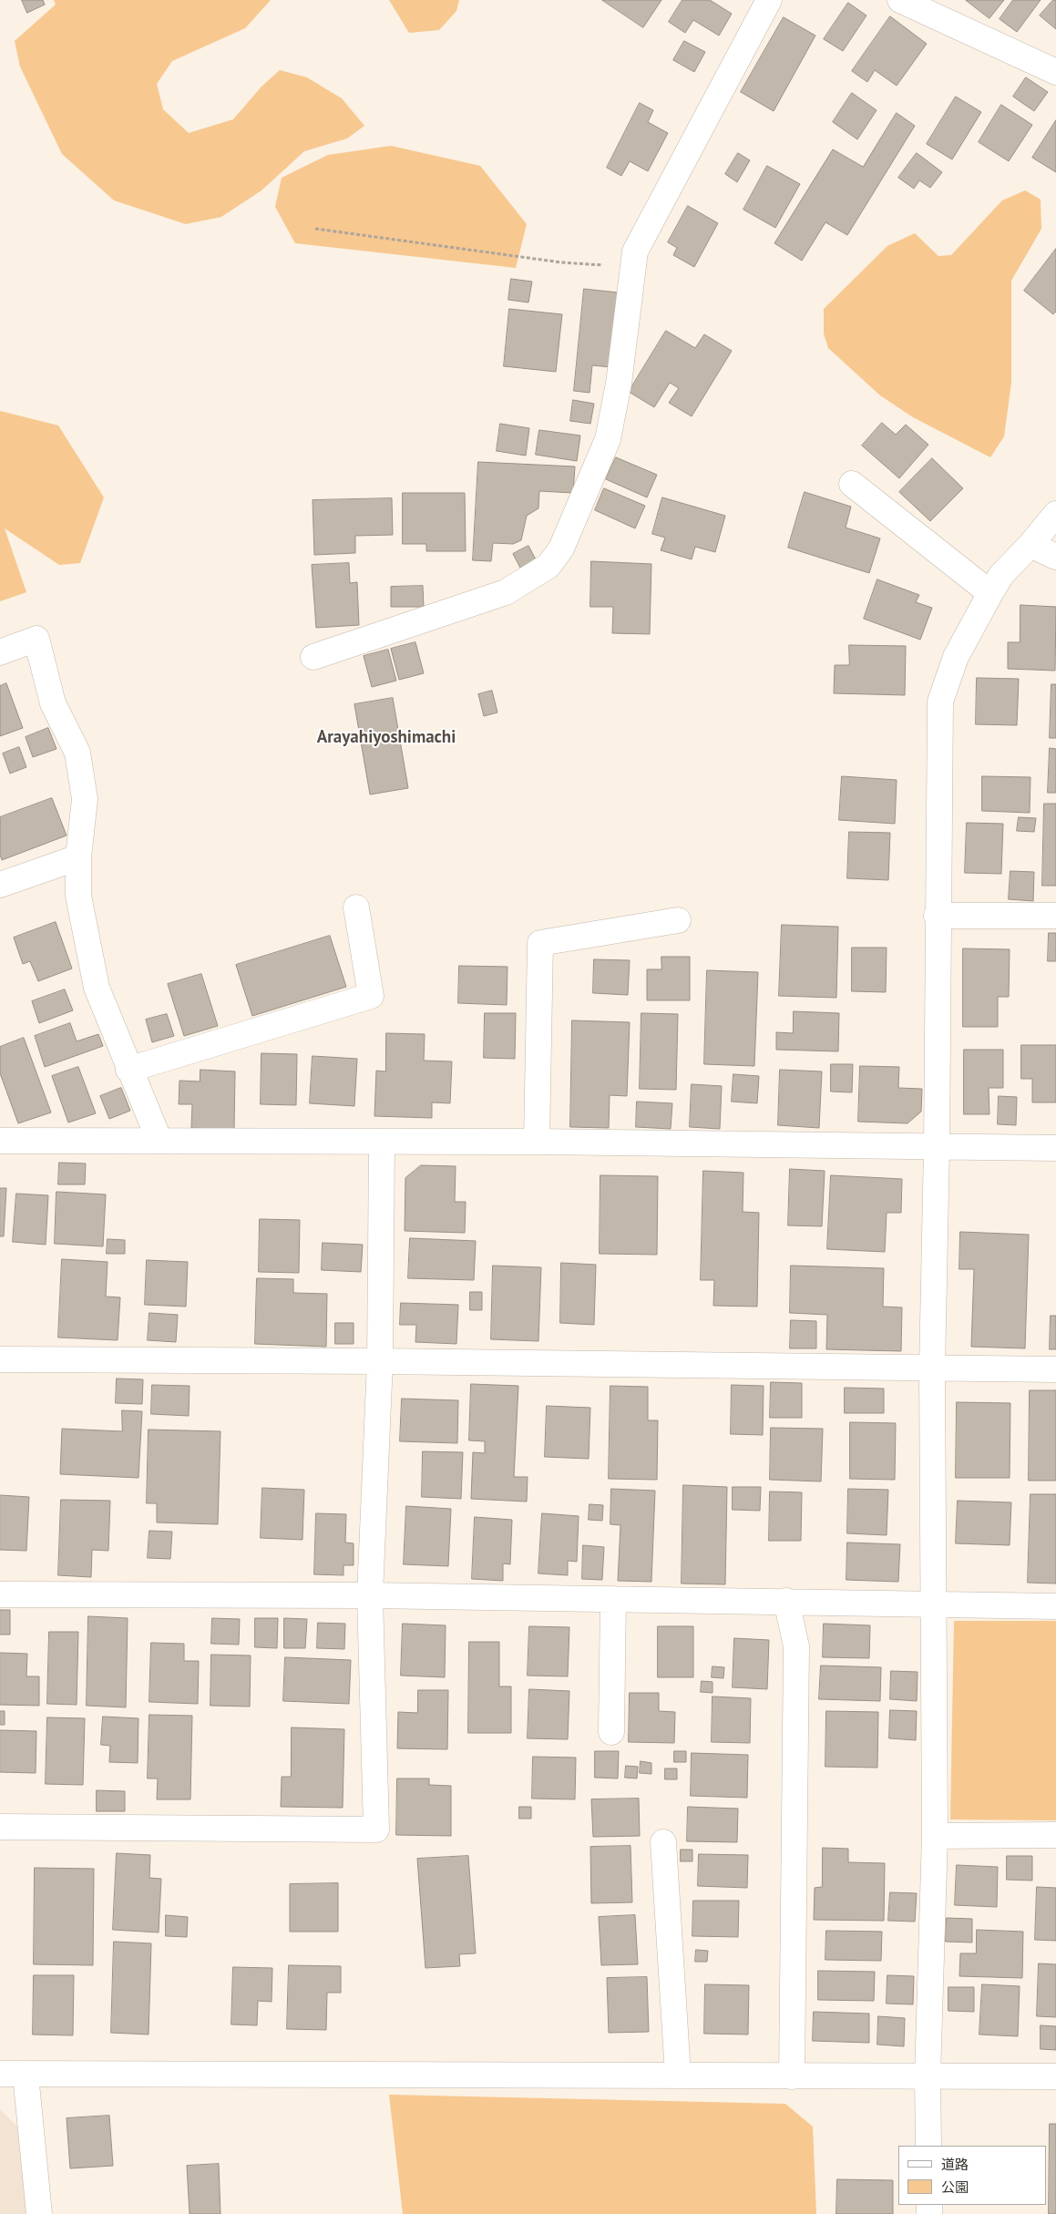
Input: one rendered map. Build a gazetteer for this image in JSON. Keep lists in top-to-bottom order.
{
  "districts": ["Arayahiyoshimachi"],
  "legend": ["道路", "公園"]
}
